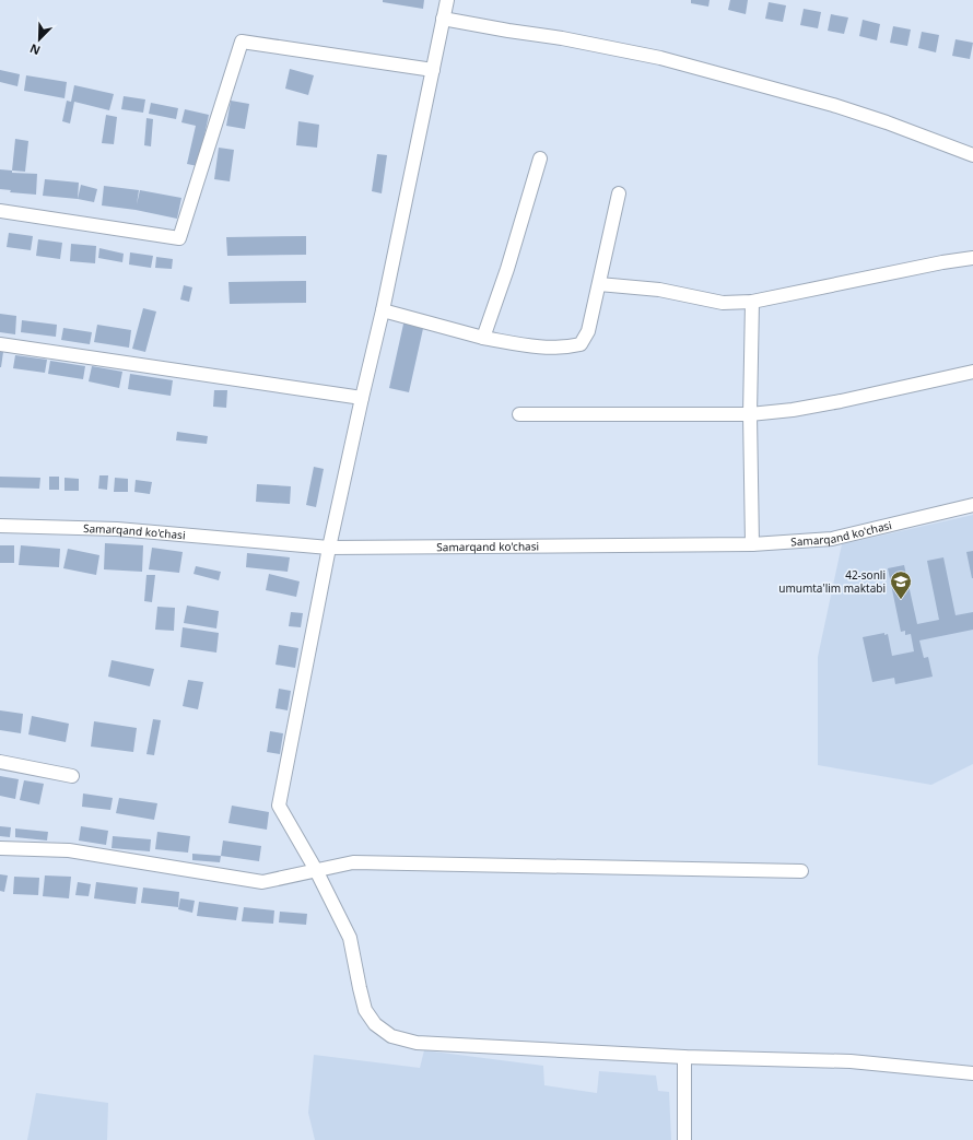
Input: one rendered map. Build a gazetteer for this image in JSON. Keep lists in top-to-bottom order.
{
  "streets": {
    "street": ["Samarqand ko'chasi"]
  },
  "places": {
    "school or university": ["42-sonli umumta'lim maktabi"]
  },
  "north": "bottom left"
}
